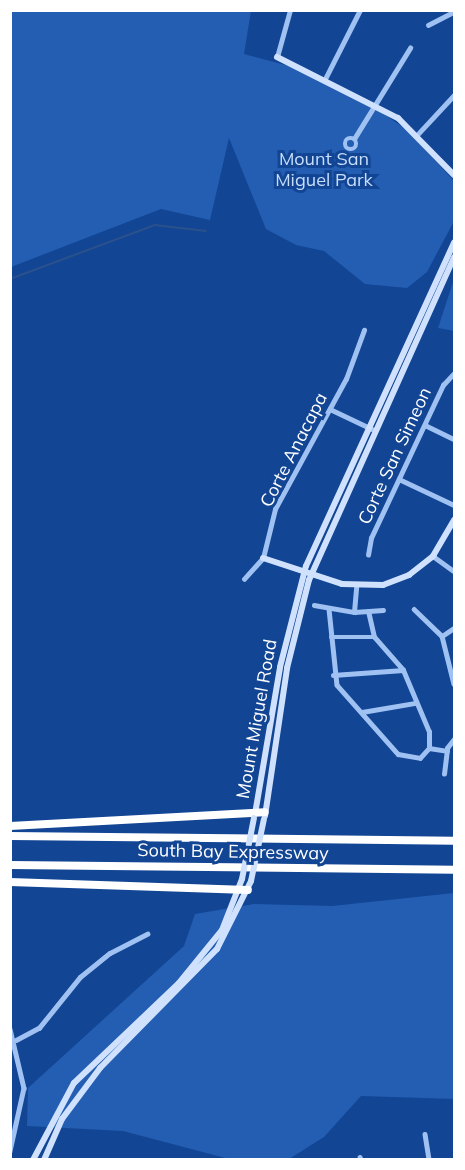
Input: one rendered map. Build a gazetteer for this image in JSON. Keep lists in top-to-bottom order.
{
  "streets": {
    "highway": ["South Bay Expressway"],
    "street": ["Corte Anacapa", "Corte San Simeon", "Mount Miguel Road"]
  },
  "parks": ["Mount San Miguel Park"]
}
